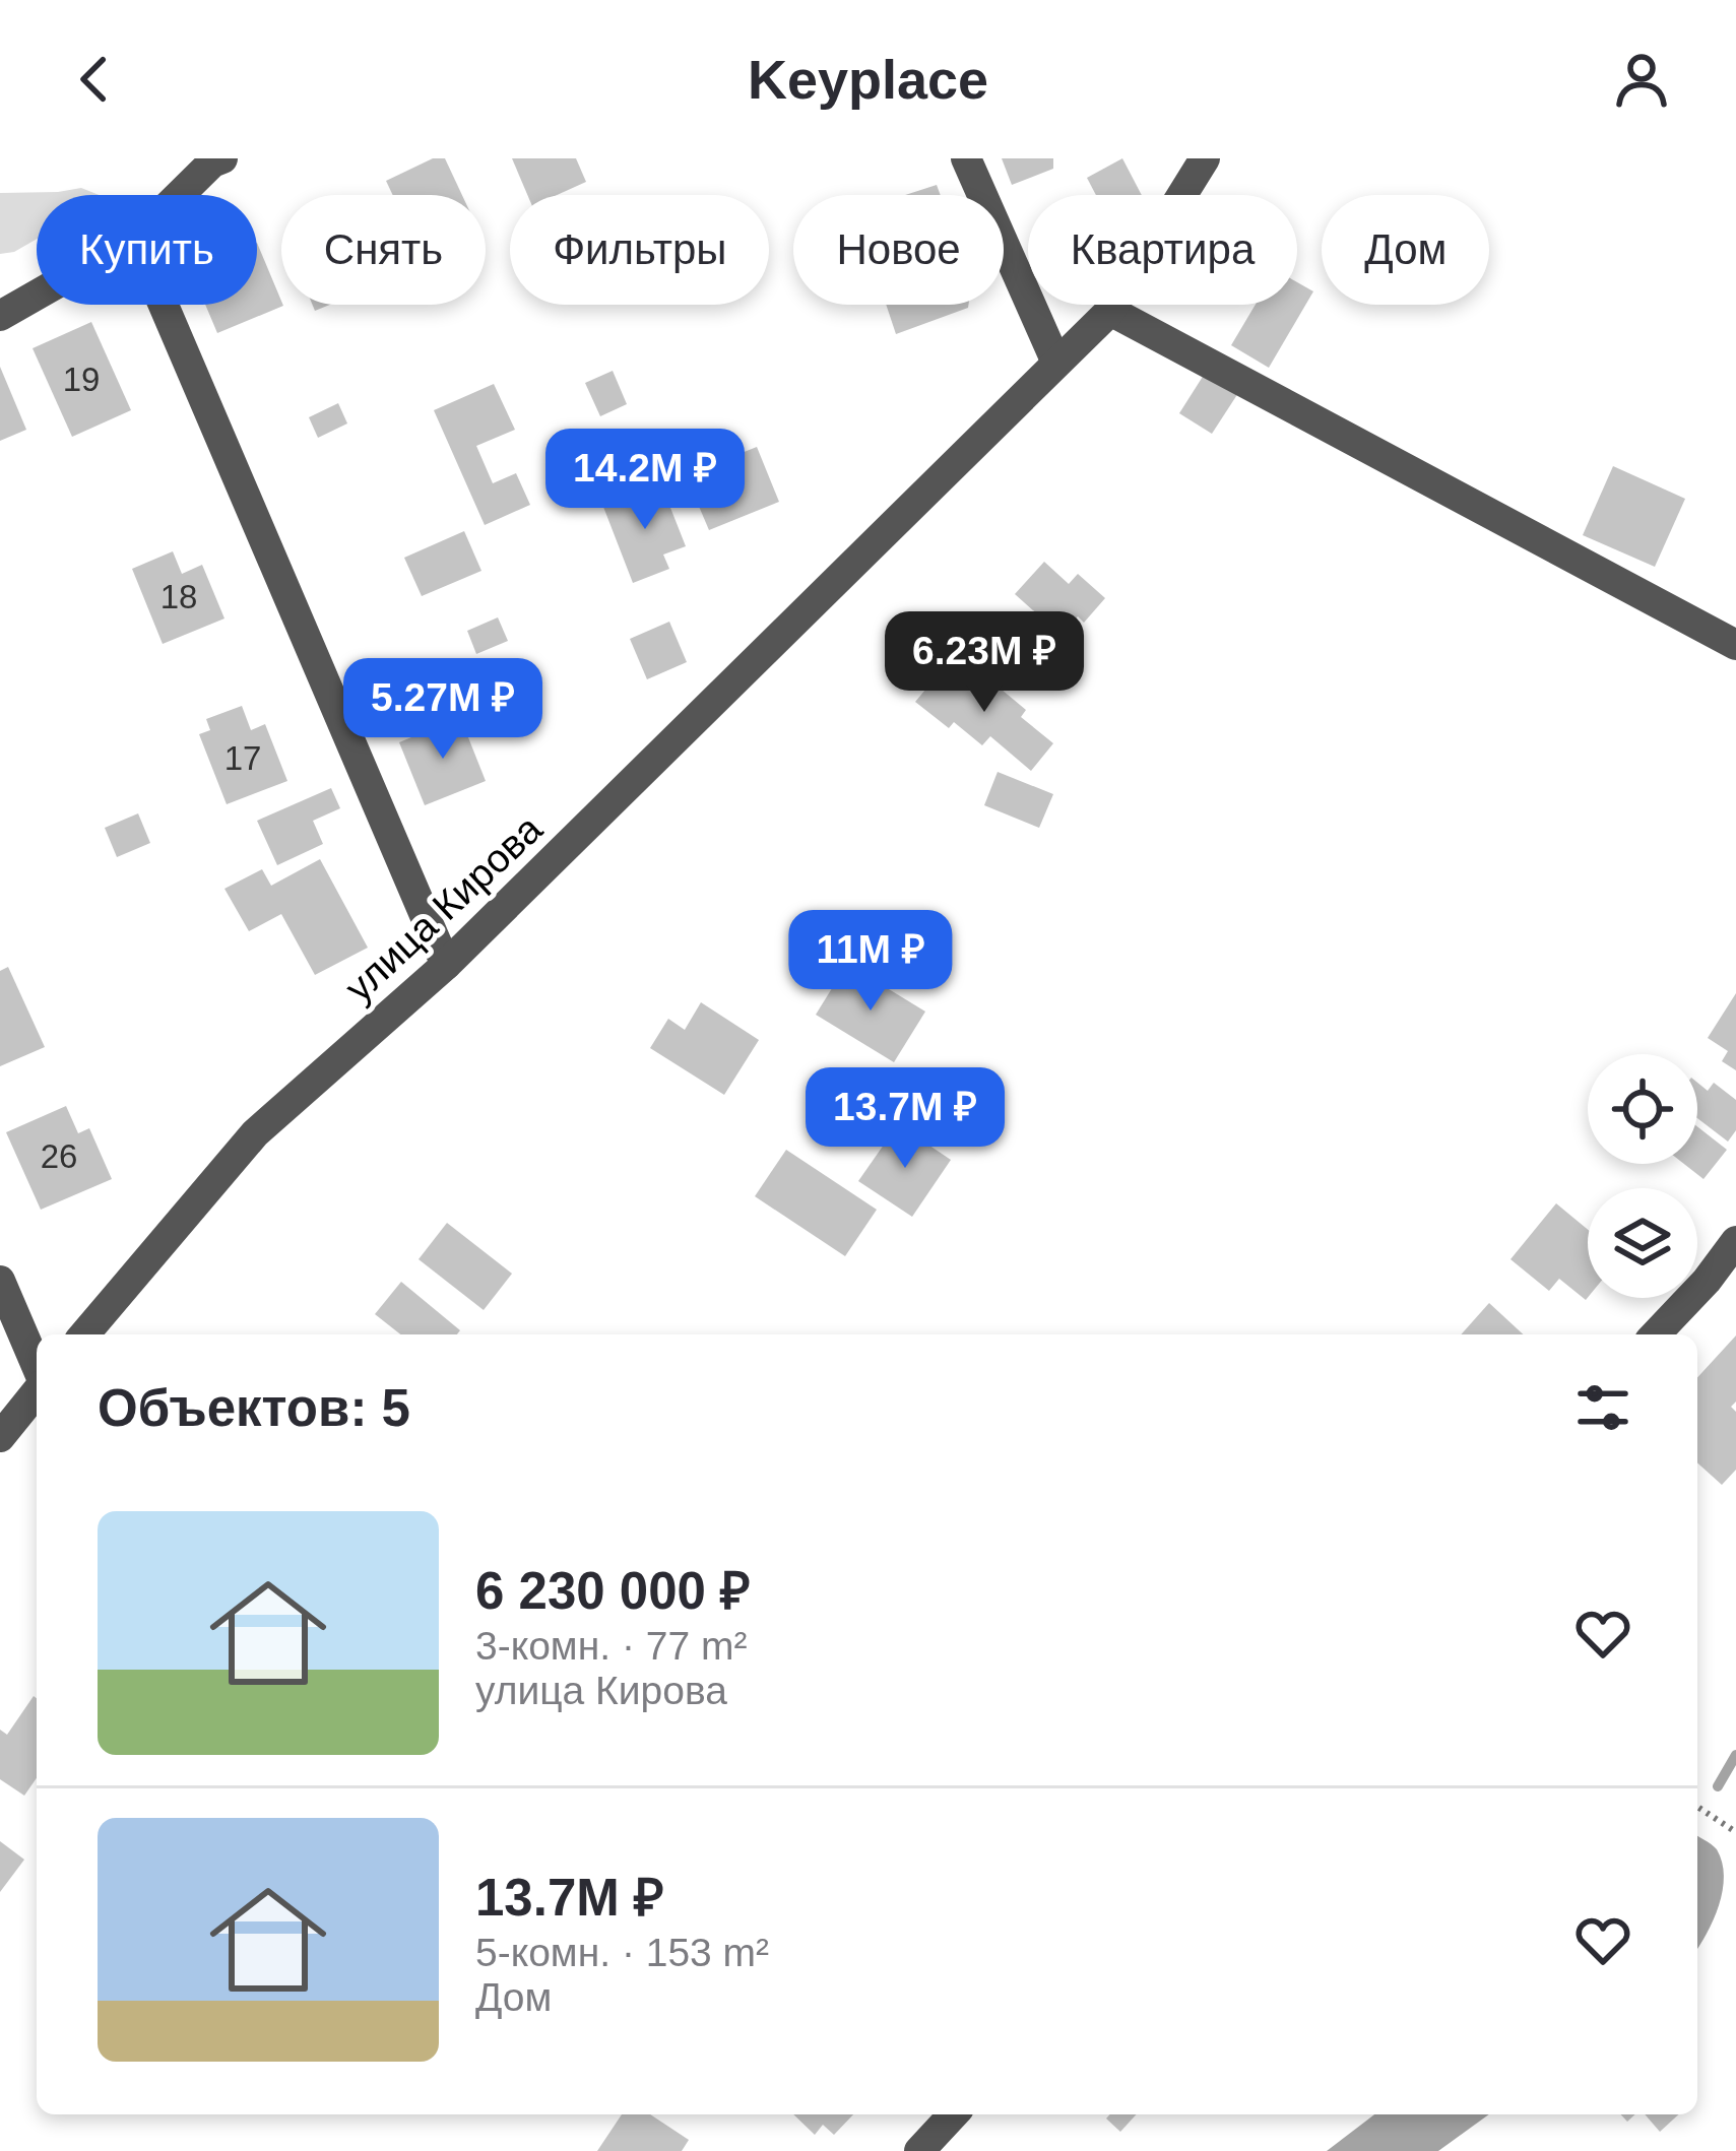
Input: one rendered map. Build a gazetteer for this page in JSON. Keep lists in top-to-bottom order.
{
  "streets": {
    "street": ["улица Кирова"]
  },
  "house_numbers": [
    "19",
    "18",
    "17",
    "26"
  ],
  "page": {
    "header": "Keyplace",
    "chip": [
      "Купить",
      "Снять",
      "Фильтры",
      "Новое",
      "Квартира",
      "Дом"
    ],
    "price": [
      "14.2M ₽",
      "6.23M ₽",
      "5.27M ₽",
      "11M ₽",
      "13.7M ₽"
    ],
    "heading": "Объектов: 5",
    "list": [
      {
        "name": "6 230 000 ₽",
        "note": "3-комн. · 77 m² · улица Кирова"
      },
      {
        "name": "13.7M ₽",
        "note": "5-комн. · 153 m² · Дом"
      }
    ]
  }
}
